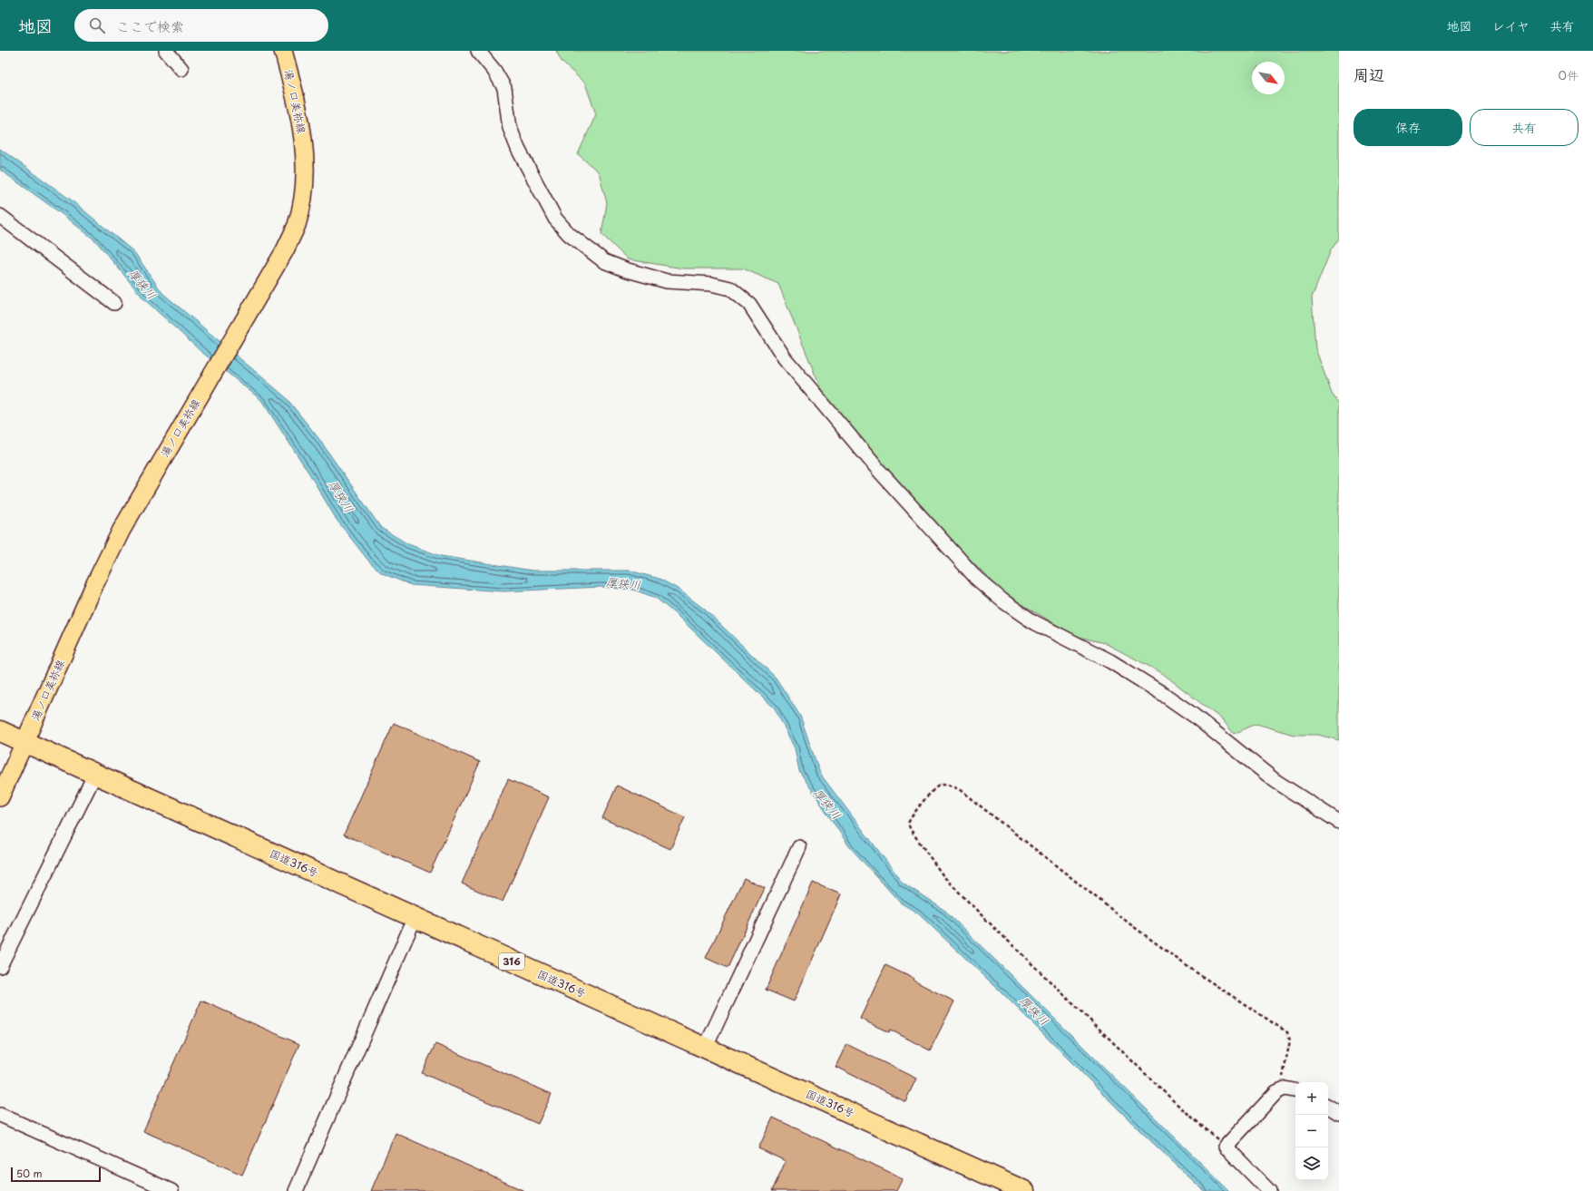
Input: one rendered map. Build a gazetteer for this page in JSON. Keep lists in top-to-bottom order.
{
  "streets": {
    "highway": ["国道316号", "316"],
    "main road": ["湯ノ口美祢線"]
  },
  "crossings": [
    ["湯ノ口美祢線", "国道316号"]
  ],
  "water": ["厚狭川"],
  "scale_bar": "50 m",
  "north": "bottom right",
  "page": {
    "header": "地図",
    "search": "ここで検索",
    "nav": ["地図", "レイヤ", "共有"],
    "heading": ["周辺", "0件"],
    "buttons": ["保存", "共有"],
    "map_buttons": ["+", "−"],
    "scale": "50 m"
  }
}
